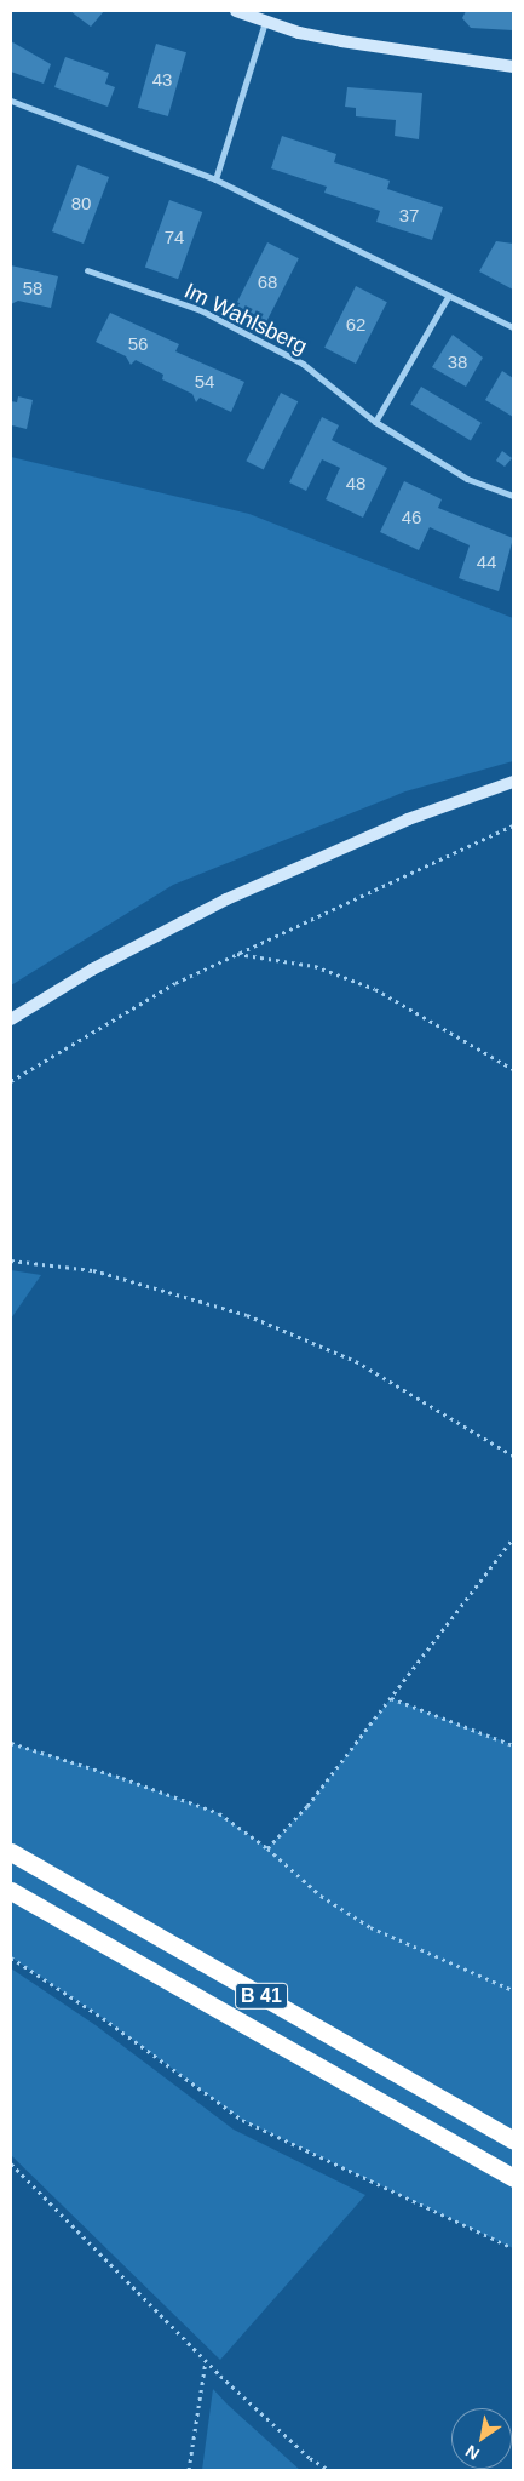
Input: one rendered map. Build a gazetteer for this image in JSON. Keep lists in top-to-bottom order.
{
  "streets": {
    "highway": ["B 41"],
    "street": ["Im Wahlsberg"]
  },
  "house_numbers": [
    "43",
    "80",
    "37",
    "74",
    "68",
    "58",
    "62",
    "56",
    "38",
    "54",
    "48",
    "46",
    "44"
  ],
  "north": "bottom left"
}
